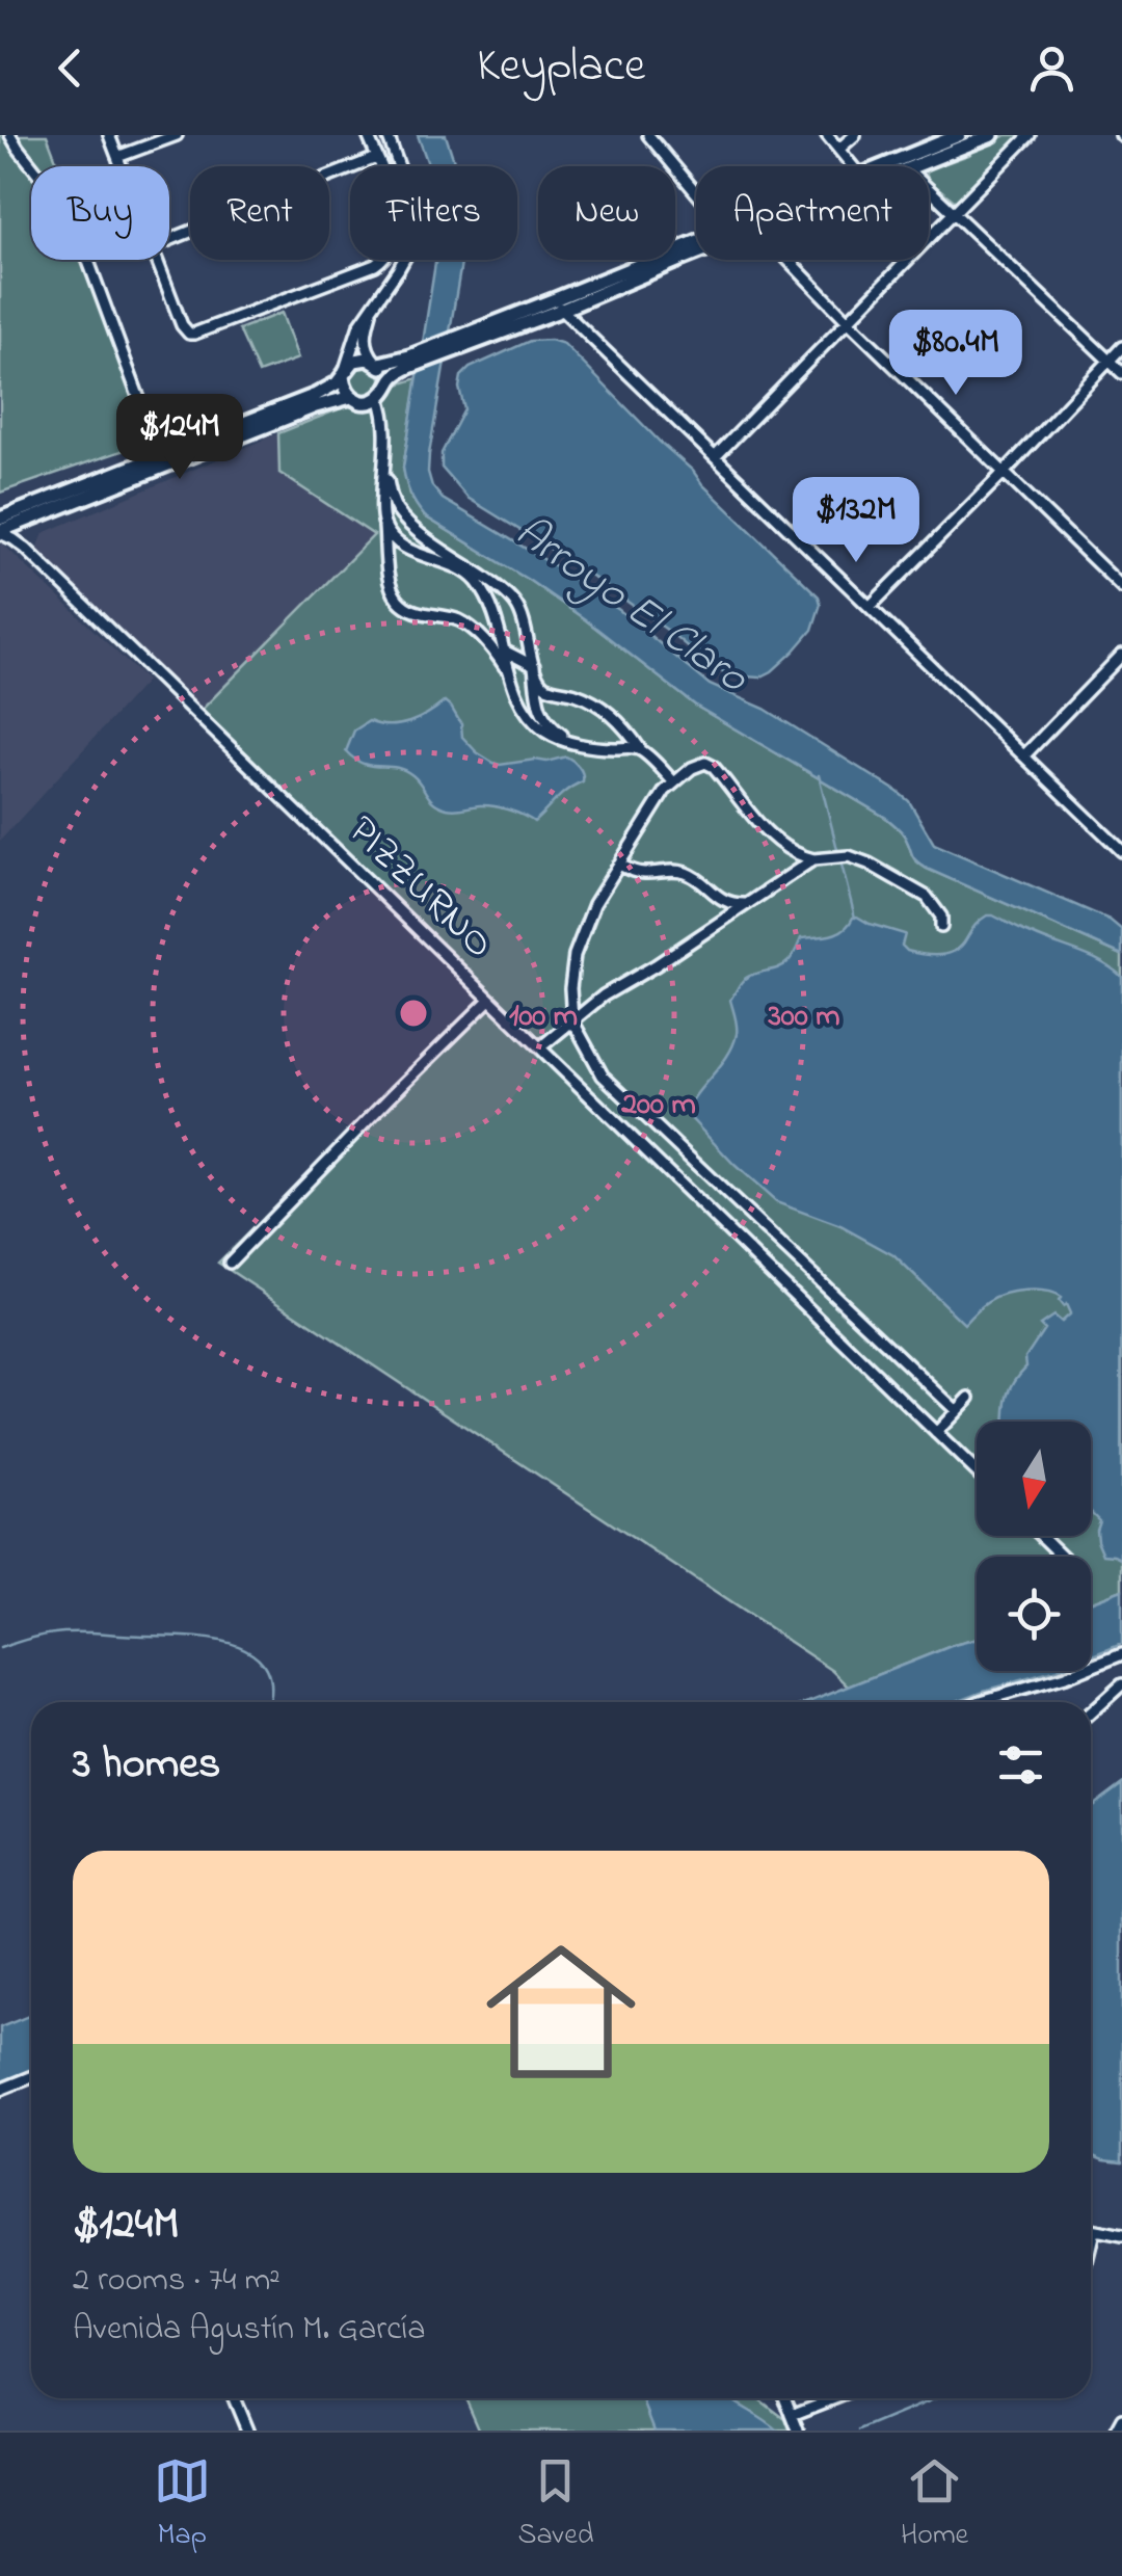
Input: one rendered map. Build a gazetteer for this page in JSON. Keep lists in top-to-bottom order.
{
  "streets": {
    "street": ["PIZZURNO"]
  },
  "water": ["Arroyo El Claro"],
  "north": "bottom",
  "page": {
    "header": "Keyplace",
    "chip": [
      "Buy",
      "Rent",
      "Filters",
      "New",
      "Apartment"
    ],
    "price": ["$80.4M", "$124M", "$132M"],
    "heading": "3 homes",
    "list": [
      {
        "name": "$124M",
        "note": "2 rooms · 74 m² · Avenida Agustín M. García"
      }
    ],
    "tabs": ["Map", "Saved", "Home"]
  },
  "rings": ["100 m", "300 m", "200 m"]
}
